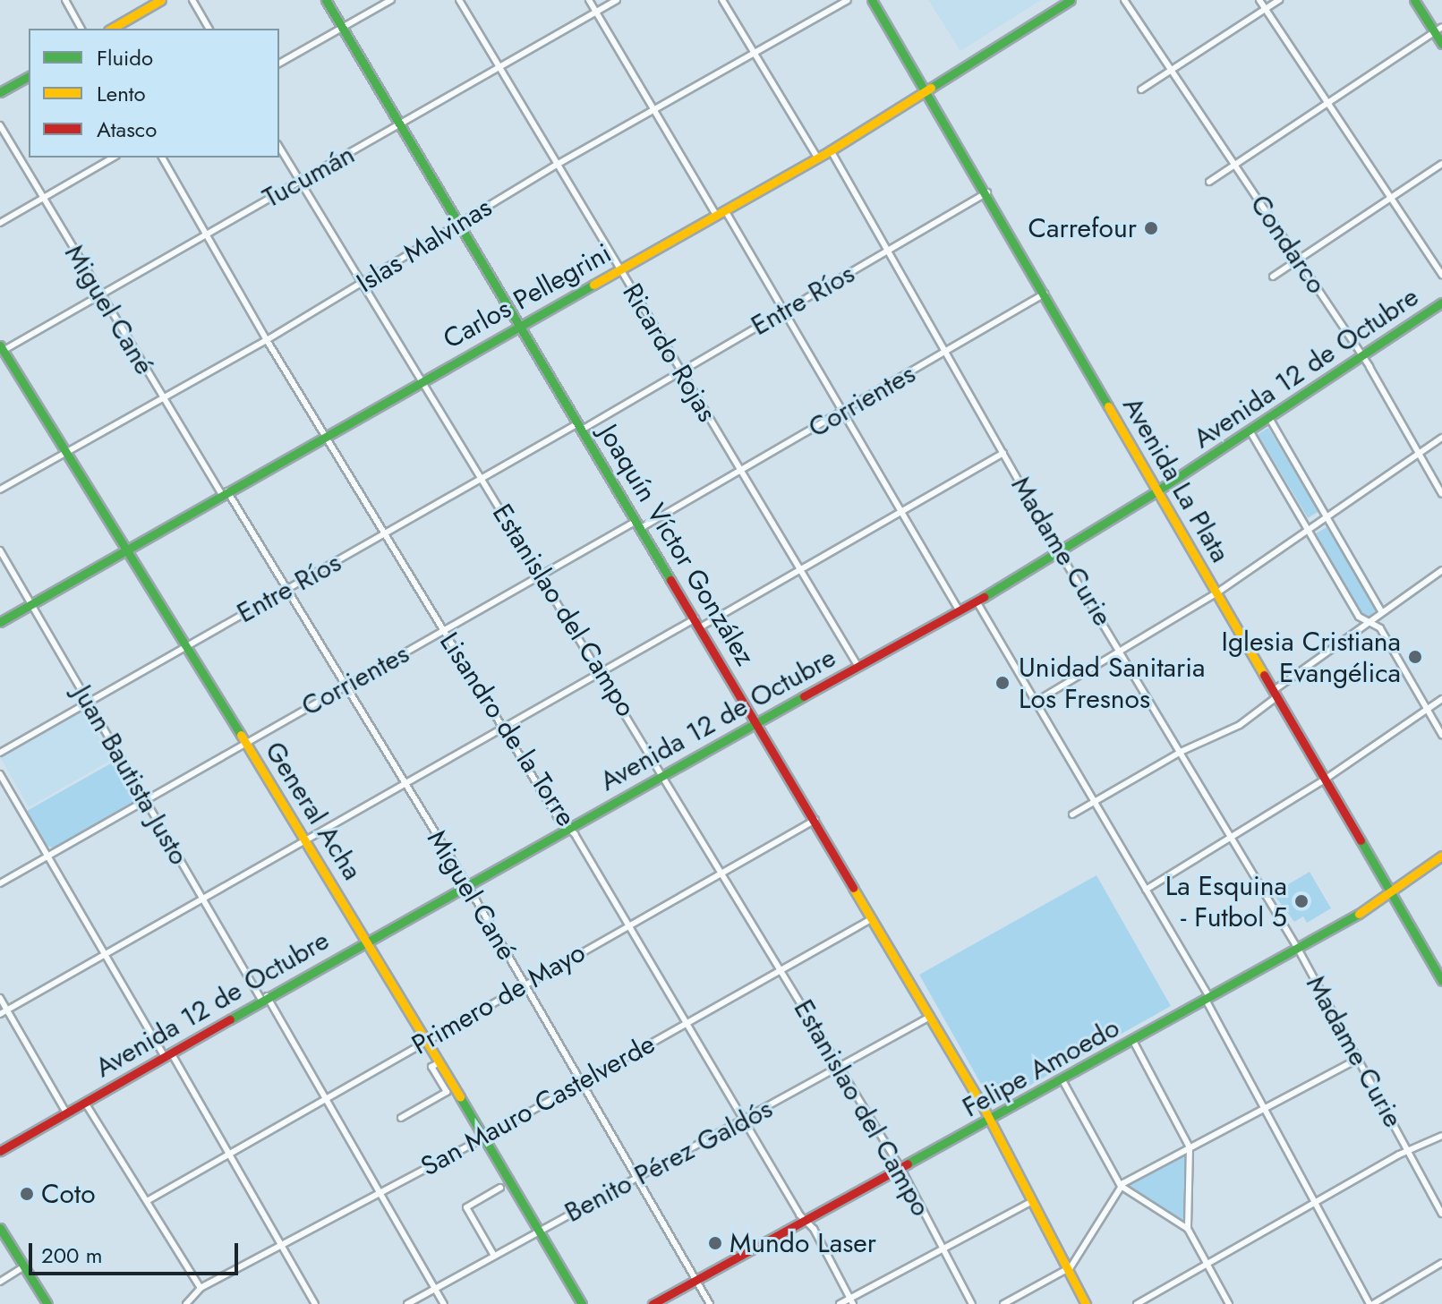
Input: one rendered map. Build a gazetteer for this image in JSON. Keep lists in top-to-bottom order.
{
  "streets": {
    "street": [
      "Tucumán",
      "Condarco",
      "Islas Malvinas",
      "Carlos Pellegrini",
      "Entre Ríos",
      "Miguel Cané",
      "Ricardo Rojas",
      "Avenida 12 de Octubre",
      "Corrientes",
      "Avenida La Plata",
      "Joaquín Víctor González",
      "Madame Curie",
      "Estanislao del Campo",
      "Lisandro de la Torre",
      "Juan Bautista Justo",
      "General Acha",
      "Primero de Mayo",
      "Felipe Amoedo",
      "San Mauro Castelverde",
      "Benito Pérez Galdós"
    ]
  },
  "crossings": [
    ["Tucumán", "Miguel Cané"],
    ["Tucumán", "Ricardo Rojas"],
    ["Tucumán", "Joaquín Víctor González"],
    ["Tucumán", "Estanislao del Campo"],
    ["Tucumán", "Lisandro de la Torre"],
    ["Tucumán", "General Acha"],
    ["Condarco", "Avenida 12 de Octubre"],
    ["Islas Malvinas", "Miguel Cané"],
    ["Islas Malvinas", "Ricardo Rojas"],
    ["Islas Malvinas", "Joaquín Víctor González"],
    ["Islas Malvinas", "Estanislao del Campo"],
    ["Islas Malvinas", "Lisandro de la Torre"],
    ["Islas Malvinas", "General Acha"],
    ["Carlos Pellegrini", "Miguel Cané"],
    ["Carlos Pellegrini", "Ricardo Rojas"],
    ["Carlos Pellegrini", "Avenida La Plata"],
    ["Carlos Pellegrini", "Joaquín Víctor González"],
    ["Carlos Pellegrini", "Madame Curie"],
    ["Carlos Pellegrini", "Estanislao del Campo"],
    ["Carlos Pellegrini", "Lisandro de la Torre"],
    ["Carlos Pellegrini", "Juan Bautista Justo"],
    ["Carlos Pellegrini", "General Acha"],
    ["Entre Ríos", "Miguel Cané"],
    ["Entre Ríos", "Ricardo Rojas"],
    ["Entre Ríos", "Avenida La Plata"],
    ["Entre Ríos", "Joaquín Víctor González"],
    ["Entre Ríos", "Madame Curie"],
    ["Entre Ríos", "Estanislao del Campo"],
    ["Entre Ríos", "Lisandro de la Torre"],
    ["Entre Ríos", "Juan Bautista Justo"],
    ["Entre Ríos", "General Acha"],
    ["Miguel Cané", "Avenida 12 de Octubre"],
    ["Miguel Cané", "Corrientes"],
    ["Miguel Cané", "Primero de Mayo"],
    ["Miguel Cané", "Felipe Amoedo"],
    ["Miguel Cané", "San Mauro Castelverde"],
    ["Miguel Cané", "Benito Pérez Galdós"],
    ["Ricardo Rojas", "Avenida 12 de Octubre"],
    ["Ricardo Rojas", "Corrientes"],
    ["Avenida 12 de Octubre", "Avenida La Plata"],
    ["Avenida 12 de Octubre", "Joaquín Víctor González"],
    ["Avenida 12 de Octubre", "Madame Curie"],
    ["Avenida 12 de Octubre", "Estanislao del Campo"],
    ["Avenida 12 de Octubre", "Lisandro de la Torre"],
    ["Avenida 12 de Octubre", "Juan Bautista Justo"],
    ["Avenida 12 de Octubre", "General Acha"],
    ["Corrientes", "Avenida La Plata"],
    ["Corrientes", "Joaquín Víctor González"],
    ["Corrientes", "Madame Curie"],
    ["Corrientes", "Estanislao del Campo"],
    ["Corrientes", "Lisandro de la Torre"],
    ["Corrientes", "Juan Bautista Justo"],
    ["Corrientes", "General Acha"],
    ["Avenida La Plata", "Felipe Amoedo"],
    ["Joaquín Víctor González", "Primero de Mayo"],
    ["Joaquín Víctor González", "Felipe Amoedo"],
    ["Joaquín Víctor González", "San Mauro Castelverde"],
    ["Joaquín Víctor González", "Benito Pérez Galdós"],
    ["Madame Curie", "Felipe Amoedo"],
    ["Estanislao del Campo", "Primero de Mayo"],
    ["Estanislao del Campo", "Felipe Amoedo"],
    ["Estanislao del Campo", "San Mauro Castelverde"],
    ["Estanislao del Campo", "Benito Pérez Galdós"],
    ["Lisandro de la Torre", "Primero de Mayo"],
    ["Lisandro de la Torre", "Felipe Amoedo"],
    ["Lisandro de la Torre", "San Mauro Castelverde"],
    ["Lisandro de la Torre", "Benito Pérez Galdós"],
    ["Juan Bautista Justo", "Primero de Mayo"],
    ["Juan Bautista Justo", "San Mauro Castelverde"],
    ["Juan Bautista Justo", "Benito Pérez Galdós"],
    ["General Acha", "Primero de Mayo"],
    ["General Acha", "San Mauro Castelverde"],
    ["General Acha", "Benito Pérez Galdós"]
  ],
  "places": [
    "Carrefour",
    "Iglesia Cristiana Evangélica",
    "Unidad Sanitaria Los Fresnos",
    "La Esquina - Futbol 5",
    "Coto",
    "Mundo Laser"
  ],
  "legend": ["Fluido", "Lento", "Atasco"],
  "scale_bar": "200 m"
}
